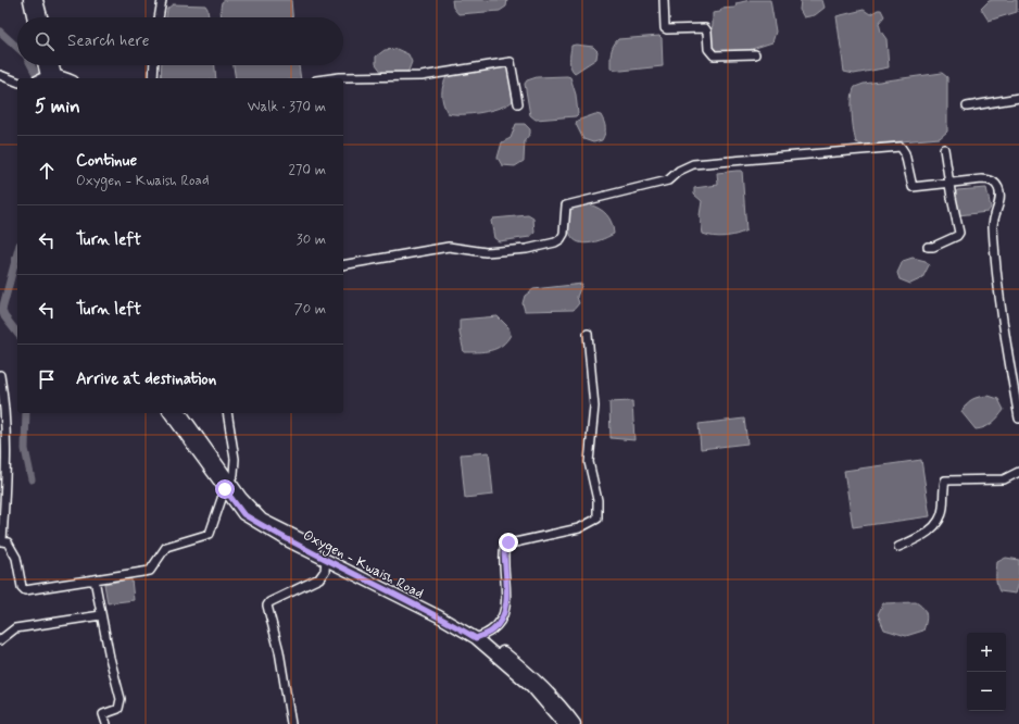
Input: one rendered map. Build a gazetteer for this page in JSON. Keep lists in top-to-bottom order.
{
  "streets": {
    "main road": ["Oxygen - Kwaish Road"]
  },
  "page": {
    "search": "Search here",
    "heading": ["5 min", "Walk · 370 m"],
    "list": [
      ["Continue", "Oxygen - Kwaish Road", "270 m"],
      ["Turn left", "30 m"],
      ["Turn left", "70 m"],
      "Arrive at destination"
    ],
    "map_buttons": ["+", "−"]
  }
}
